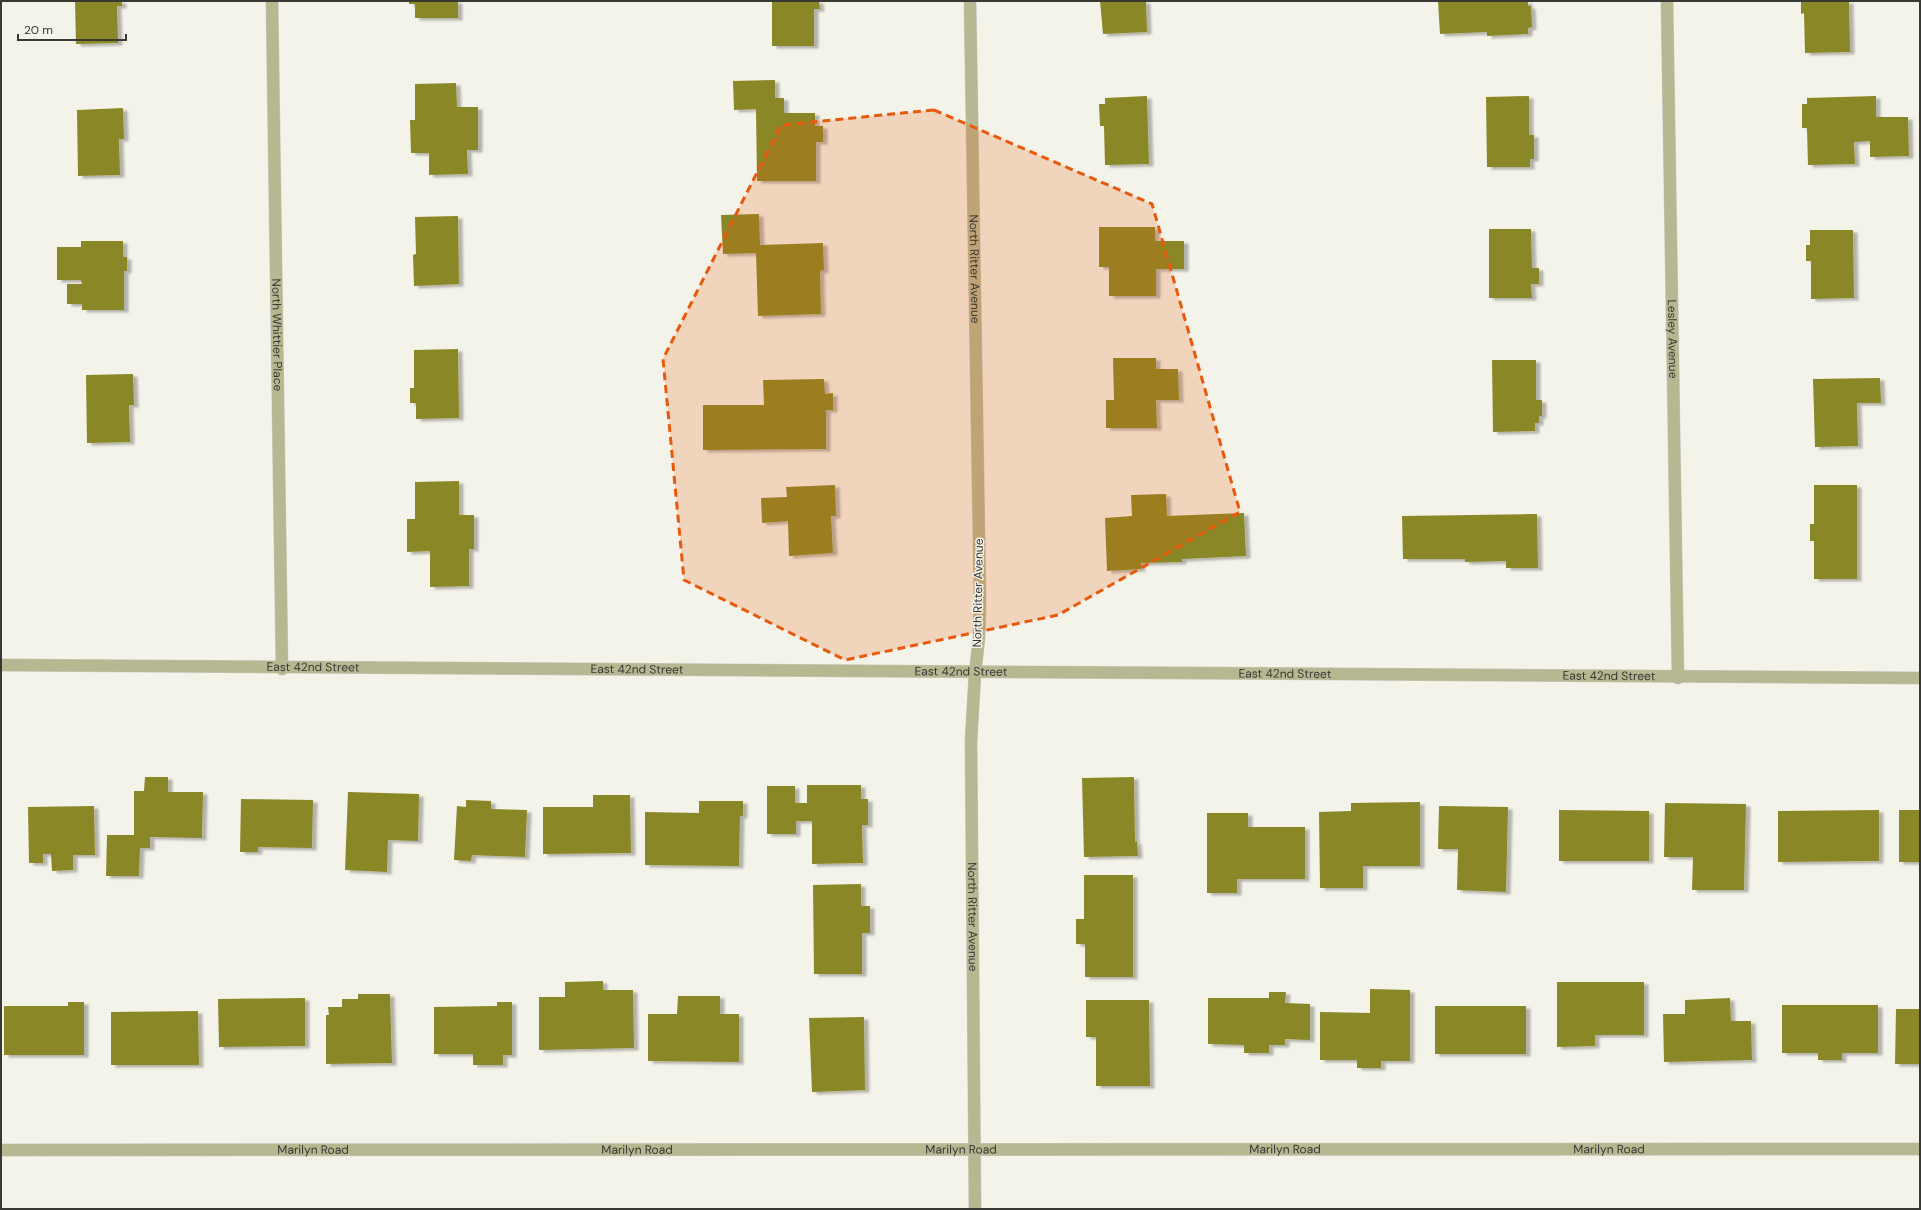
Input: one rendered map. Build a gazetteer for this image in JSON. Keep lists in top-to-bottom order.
{
  "streets": {
    "street": [
      "North Ritter Avenue",
      "North Whittier Place",
      "Lesley Avenue",
      "East 42nd Street",
      "Marilyn Road"
    ]
  },
  "crossings": [
    ["North Ritter Avenue", "East 42nd Street"],
    ["North Ritter Avenue", "Marilyn Road"],
    ["North Whittier Place", "East 42nd Street"],
    ["Lesley Avenue", "East 42nd Street"]
  ],
  "scale_bar": "20 m"
}
